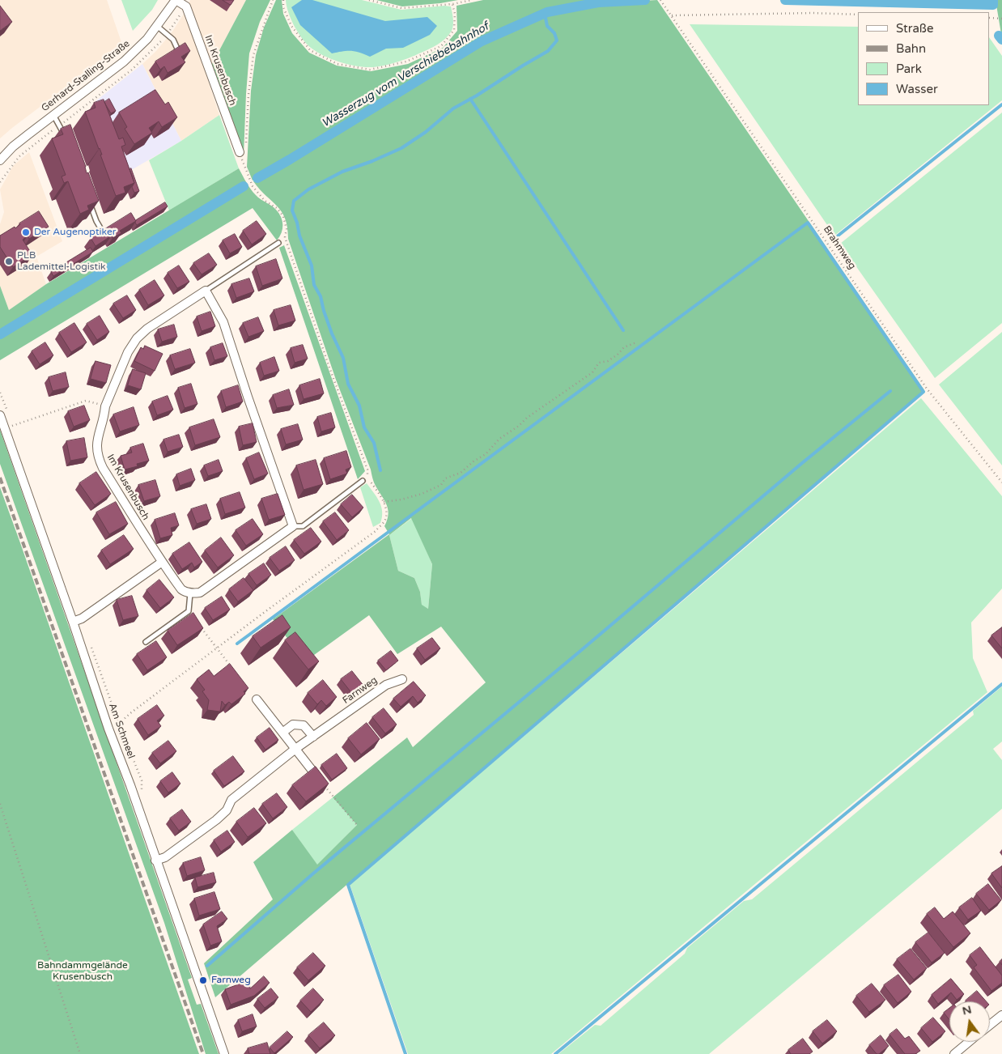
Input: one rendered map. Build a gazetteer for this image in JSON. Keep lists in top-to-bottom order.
{
  "streets": {
    "street": [
      "Im Krusenbusch",
      "Gerhard-Stalling-Straße",
      "Farnweg",
      "Am Schmeel"
    ],
    "path": ["Brahmweg"]
  },
  "crossings": [
    ["Im Krusenbusch", "Gerhard-Stalling-Straße"],
    ["Farnweg", "Am Schmeel"]
  ],
  "water": ["Wasserzug vom Verschiebebahnhof"],
  "parks": ["Bahndammgelände Krusenbusch"],
  "places": ["Der Augenoptiker", "PLB Lademittel-Logistik", "Farnweg"],
  "legend": [
    "Straße",
    "Bahn",
    "Park",
    "Wasser"
  ],
  "north": "top"
}
